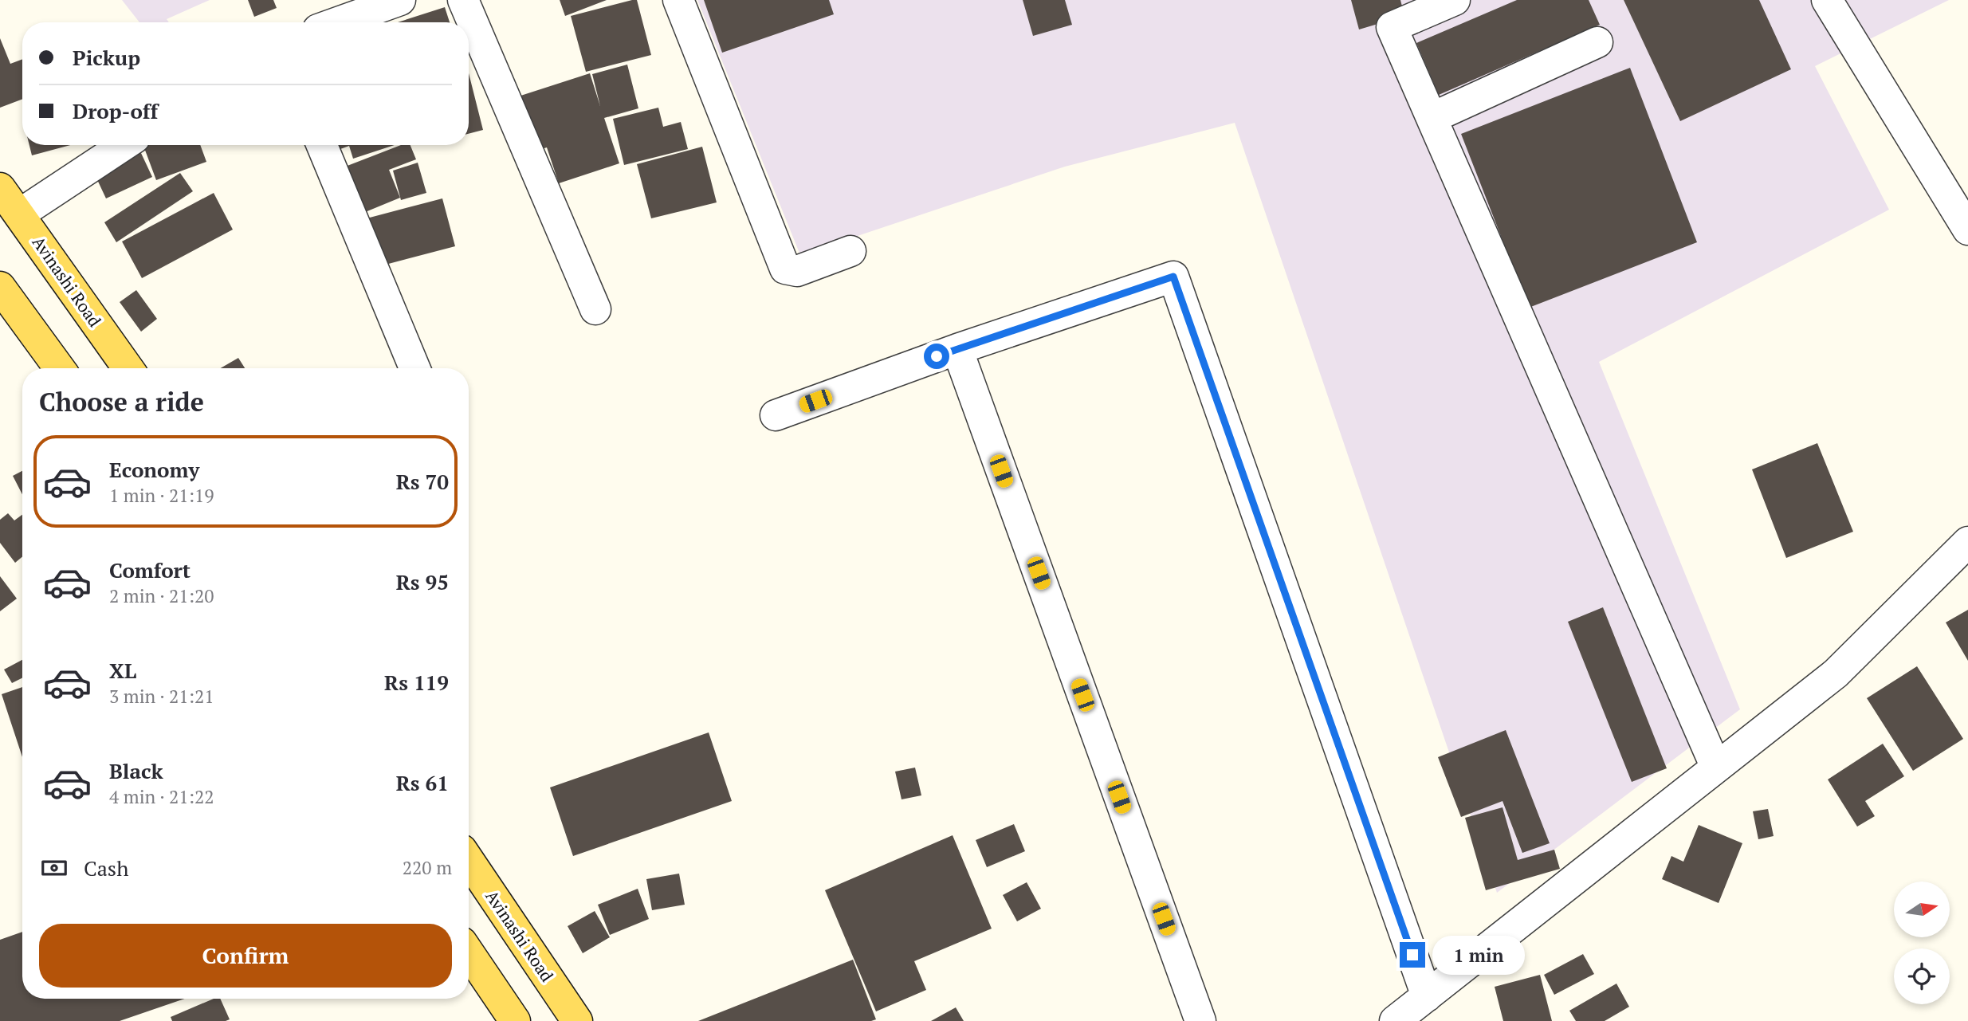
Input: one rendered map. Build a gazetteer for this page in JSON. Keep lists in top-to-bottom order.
{
  "streets": {
    "main road": ["Avinashi Road"]
  },
  "north": "right",
  "page": {
    "banner": ["Pickup", "Drop-off"],
    "heading": "Choose a ride",
    "list": [
      {
        "name": "Economy",
        "note": "1 min · 21:19",
        "value": "Rs 70"
      },
      {
        "name": "Comfort",
        "note": "2 min · 21:20",
        "value": "Rs 95"
      },
      {
        "name": "XL",
        "note": "3 min · 21:21",
        "value": "Rs 119"
      },
      {
        "name": "Black",
        "note": "4 min · 21:22",
        "value": "Rs 61"
      }
    ],
    "pay": ["Cash", "220 m"],
    "buttons": "Confirm",
    "bubble": "1 min"
  }
}
